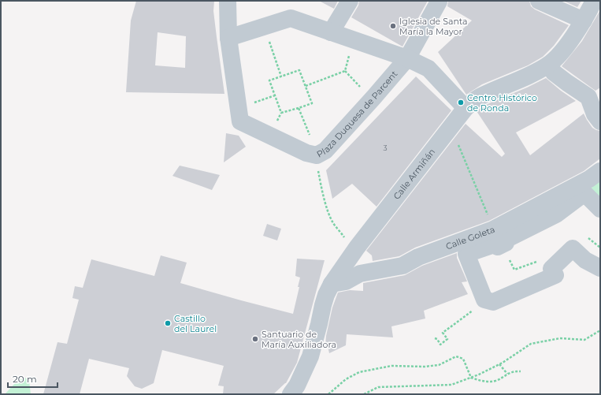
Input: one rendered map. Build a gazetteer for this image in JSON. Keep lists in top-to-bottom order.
{
  "streets": {
    "street": ["Plaza Duquesa de Parcent", "Calle Armiñán", "Calle Goleta"]
  },
  "crossings": [
    ["Calle Armiñán", "Calle Goleta"]
  ],
  "places": [
    "Iglesia de Santa María la Mayor",
    "Centro Histórico de Ronda",
    "Castillo del Laurel",
    "Santuario de María Auxiliadora"
  ],
  "house_numbers": ["3"],
  "scale_bar": "20 m"
}
